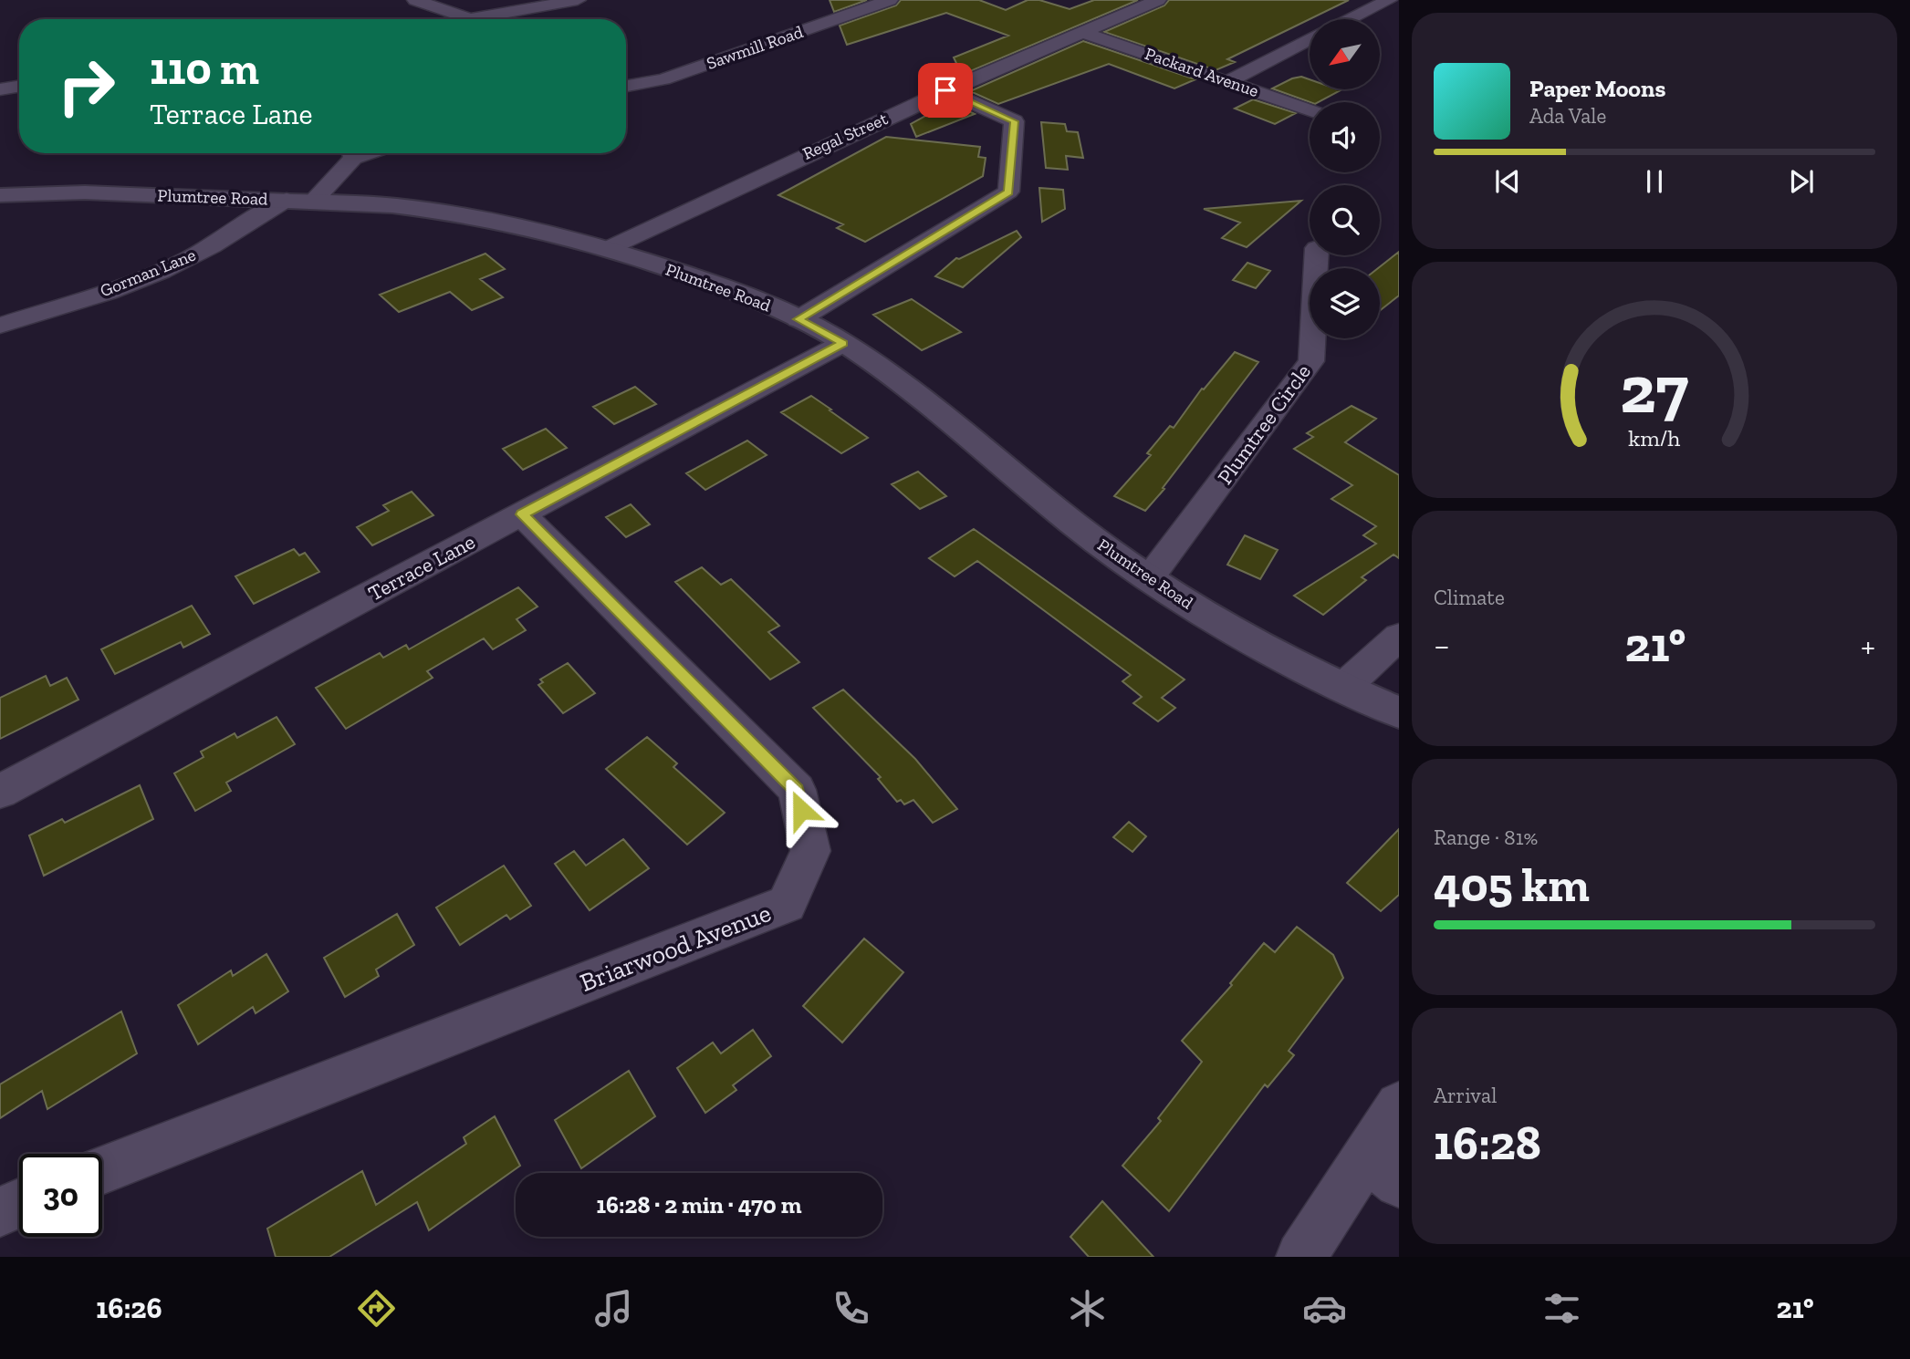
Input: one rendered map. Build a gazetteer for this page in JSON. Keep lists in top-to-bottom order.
{
  "streets": {
    "street": [
      "Sawmill Road",
      "Packard Avenue",
      "Regal Street",
      "Plumtree Road",
      "Gorman Lane",
      "Plumtree Circle",
      "Terrace Lane",
      "Briarwood Avenue"
    ]
  },
  "crossings": [
    ["Packard Avenue", "Regal Street"],
    ["Regal Street", "Plumtree Road"],
    ["Plumtree Road", "Gorman Lane"],
    ["Plumtree Road", "Plumtree Circle"],
    ["Plumtree Road", "Terrace Lane"],
    ["Terrace Lane", "Briarwood Avenue"]
  ],
  "north": "bottom left",
  "page": {
    "turn": ["110 m", "Terrace Lane"],
    "song": ["Paper Moons", "Ada Vale"],
    "tile": [
      "Climate",
      ["Range · 81%", "405 km"],
      ["Arrival", "16:28"]
    ],
    "heat": ["−", "21°", "+"],
    "limit": "30",
    "trip": "16:28 · 2 min · 470 m",
    "tabs": ["16:26", "21°"],
    "gauge": ["27", "km/h"]
  }
}
